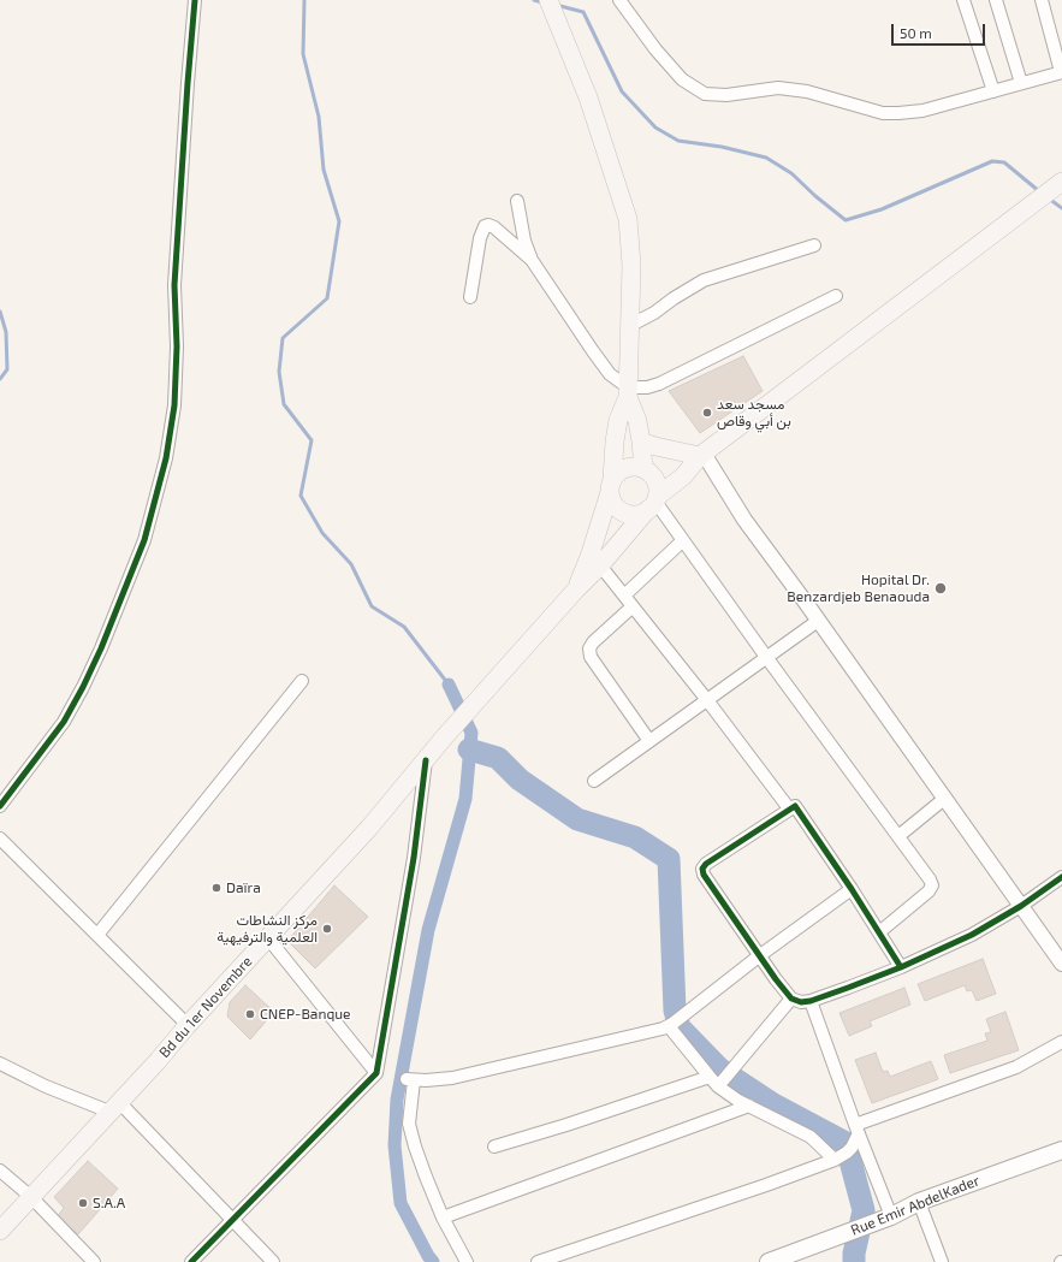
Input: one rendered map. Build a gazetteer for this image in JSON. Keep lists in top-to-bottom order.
{
  "streets": {
    "main road": ["Bd du 1er Novembre", "Rue Emir AbdelKader"]
  },
  "places": [
    "مسجد سعد بن أبي وقاص",
    "Hopital Dr. Benzardjeb Benaouda",
    "Daïra",
    "مركز النشاطات العلمية والترفيهية",
    "CNEP-Banque",
    "S.A.A"
  ],
  "scale_bar": "50 m"
}
